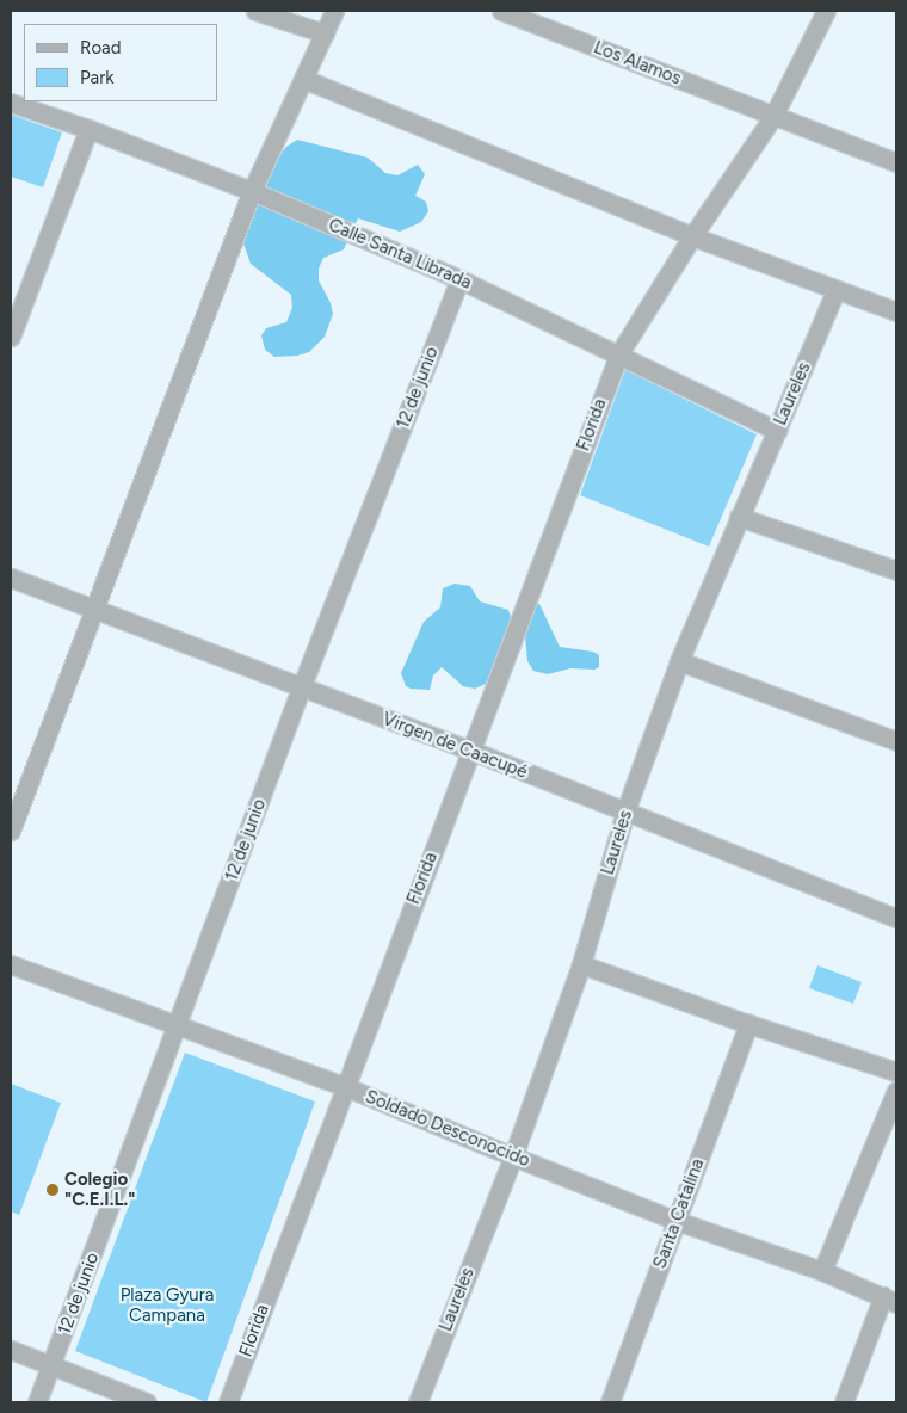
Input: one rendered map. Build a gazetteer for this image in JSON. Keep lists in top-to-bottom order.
{
  "streets": {
    "street": [
      "Los Alamos",
      "Calle Santa Librada",
      "12 de junio",
      "Laureles",
      "Florida",
      "Virgen de Caacupé",
      "Soldado Desconocido",
      "Santa Catalina"
    ]
  },
  "crossings": [
    ["Los Alamos", "Florida"],
    ["Calle Santa Librada", "12 de junio"],
    ["Calle Santa Librada", "Laureles"],
    ["Calle Santa Librada", "Florida"],
    ["12 de junio", "Virgen de Caacupé"],
    ["12 de junio", "Soldado Desconocido"],
    ["Laureles", "Virgen de Caacupé"],
    ["Laureles", "Soldado Desconocido"],
    ["Florida", "Virgen de Caacupé"],
    ["Florida", "Soldado Desconocido"],
    ["Soldado Desconocido", "Santa Catalina"]
  ],
  "parks": ["Plaza Gyura Campana"],
  "places": ["Colegio \"C.E.I.L.\""],
  "legend": ["Road", "Park"]
}
